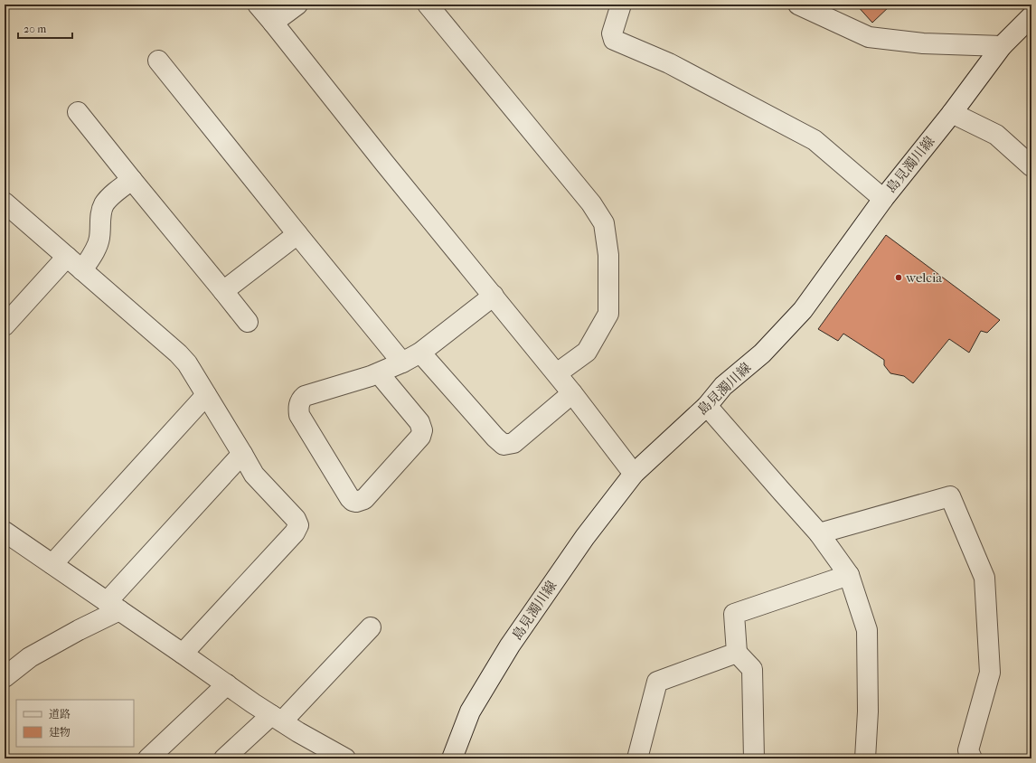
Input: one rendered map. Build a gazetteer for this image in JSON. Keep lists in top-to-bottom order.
{
  "streets": {
    "street": ["島見濁川線"]
  },
  "places": ["welcia"],
  "legend": ["道路", "建物"],
  "scale_bar": "20 m"
}
